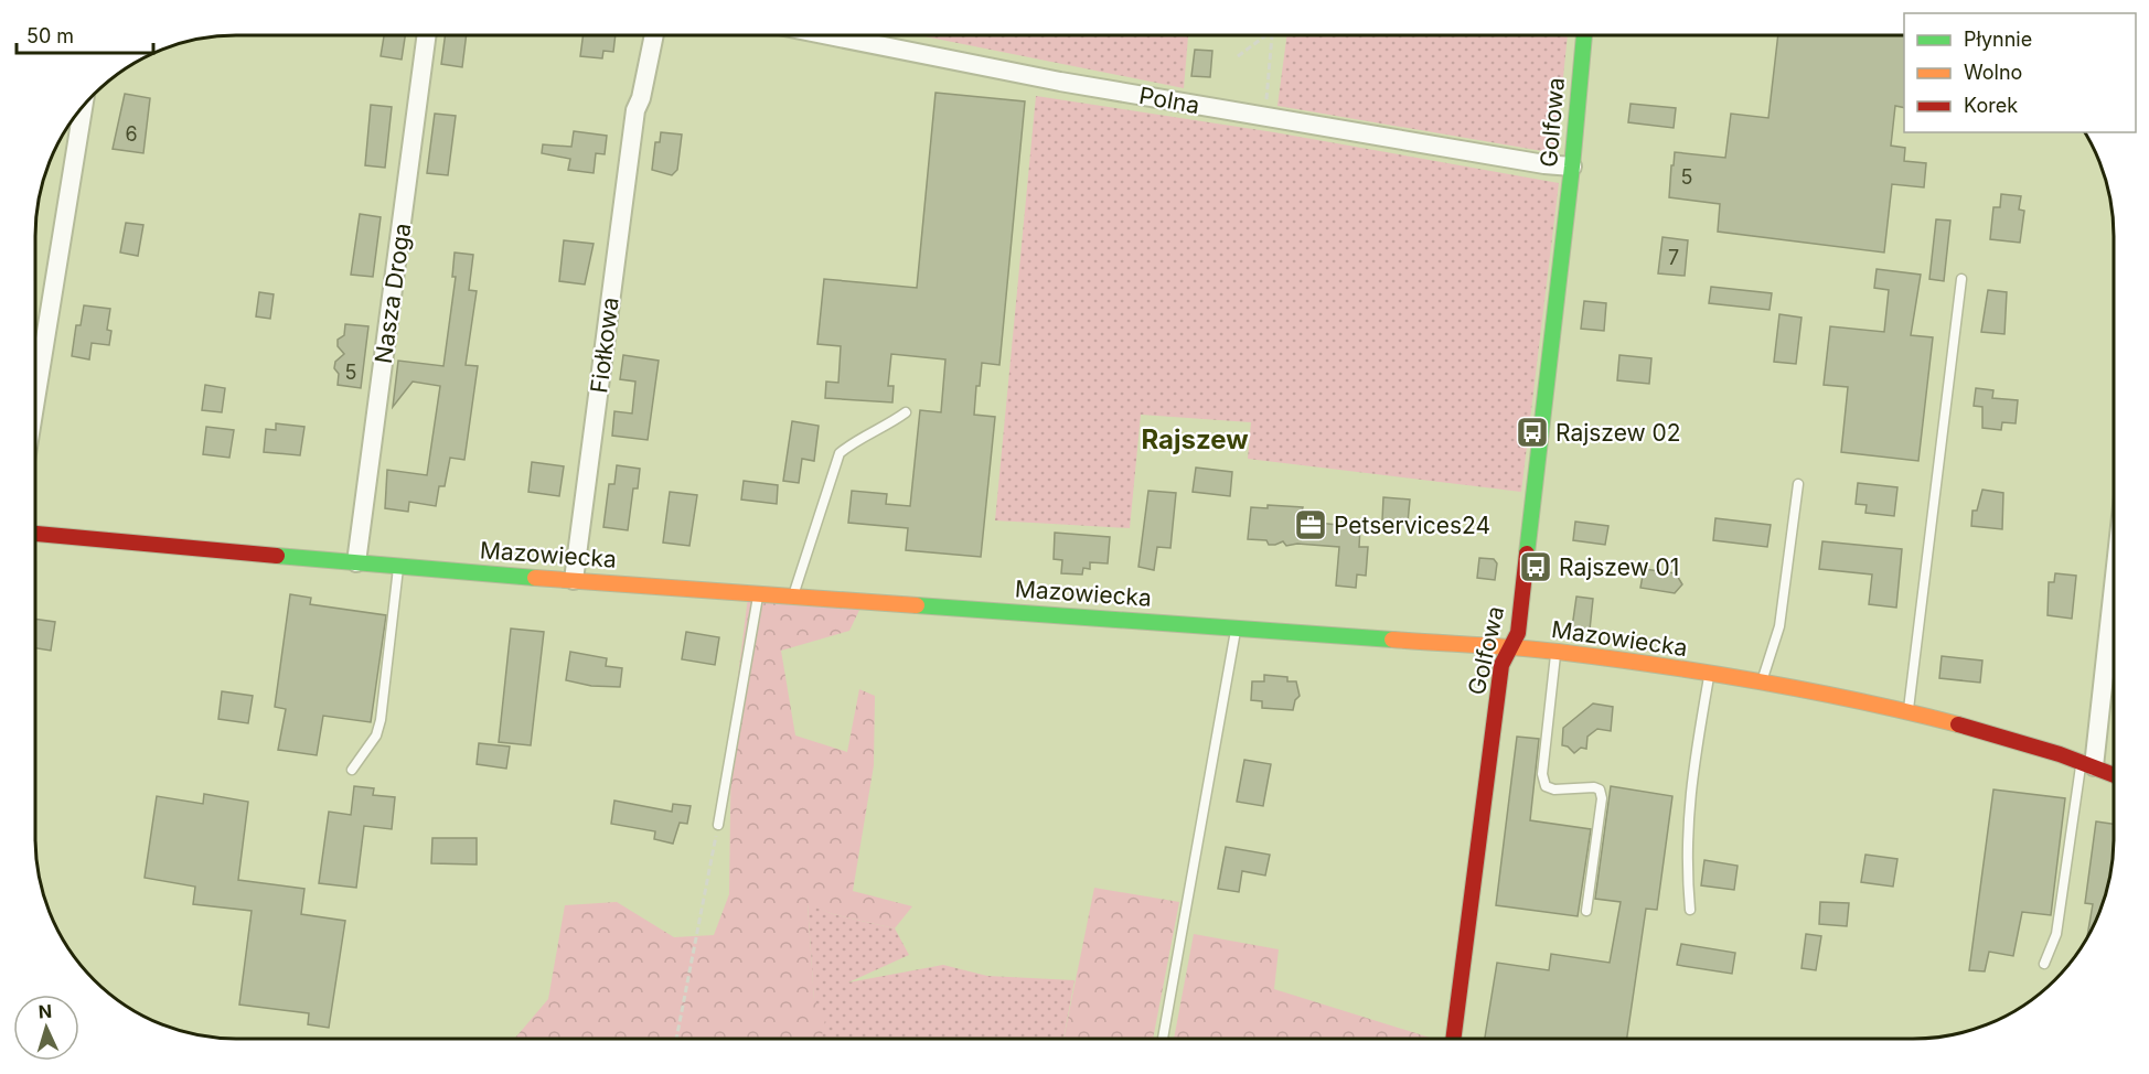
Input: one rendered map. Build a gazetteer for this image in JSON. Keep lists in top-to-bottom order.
{
  "streets": {
    "street": [
      "Polna",
      "Golfowa",
      "Nasza Droga",
      "Fiołkowa",
      "Mazowiecka"
    ]
  },
  "crossings": [
    ["Polna", "Golfowa"],
    ["Golfowa", "Mazowiecka"],
    ["Nasza Droga", "Mazowiecka"],
    ["Fiołkowa", "Mazowiecka"]
  ],
  "districts": ["Rajszew"],
  "places": {
    "bus stop": ["Rajszew 02", "Rajszew 01"],
    "office": ["Petservices24"]
  },
  "house_numbers": [
    "6",
    "5",
    "7",
    "5"
  ],
  "legend": ["Płynnie", "Wolno", "Korek"],
  "scale_bar": "50 m",
  "north": "top"
}
